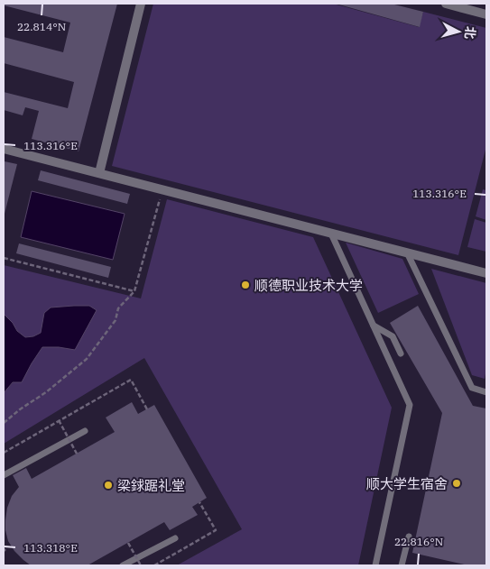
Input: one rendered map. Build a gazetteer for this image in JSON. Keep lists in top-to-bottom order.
{
  "places": ["顺德职业技术大学", "顺大学生宿舍", "梁銶踞礼堂"],
  "north": "right",
  "coordinates": [
    "22.814°N",
    "113.316°E",
    "22.816°N",
    "113.318°E"
  ]
}
